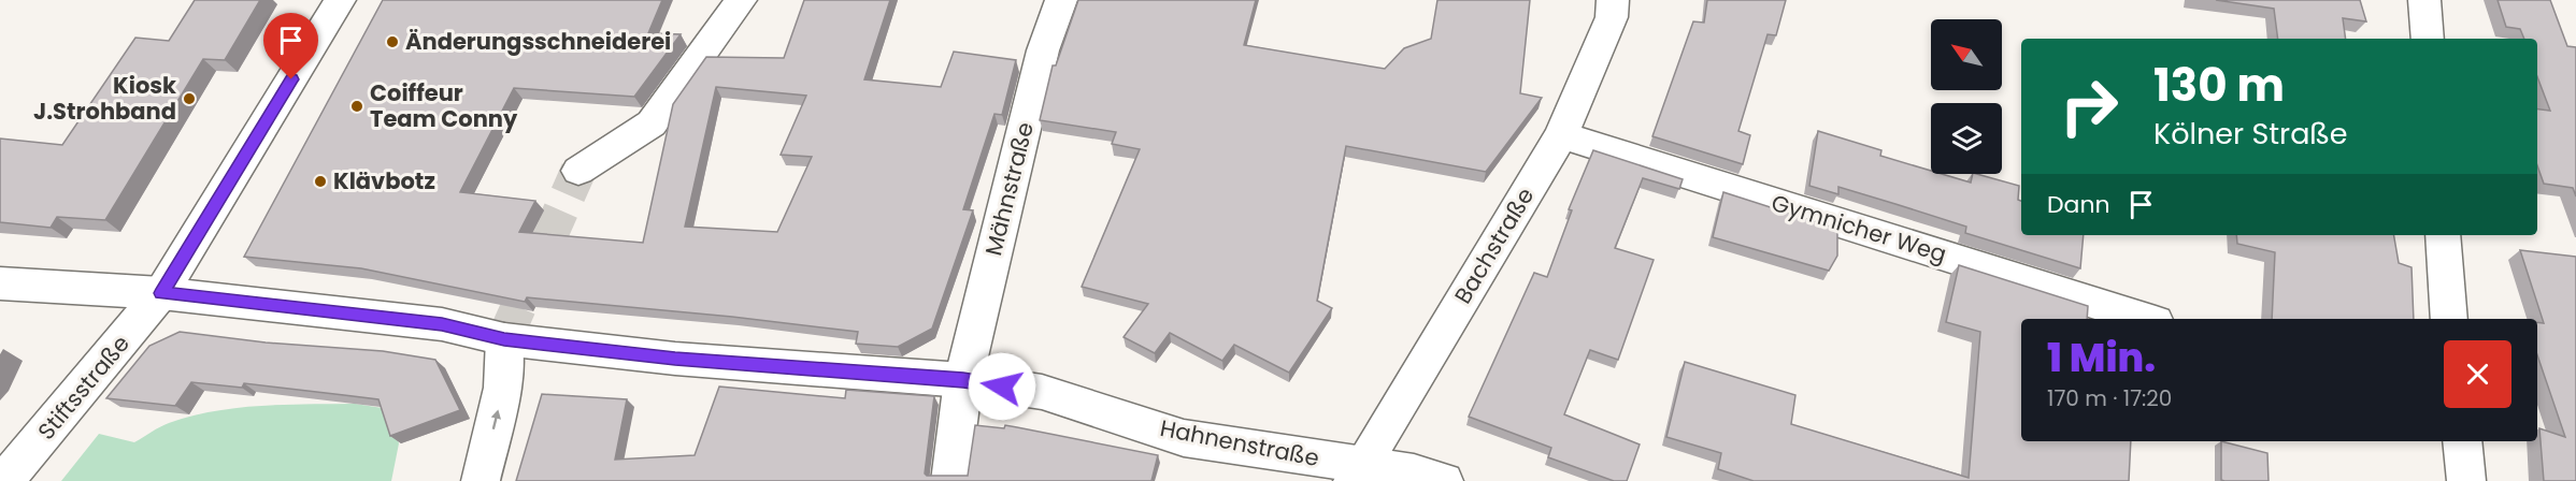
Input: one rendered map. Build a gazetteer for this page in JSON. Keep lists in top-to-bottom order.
{
  "streets": {
    "street": [
      "Mähnstraße",
      "Gymnicher Weg",
      "Bachstraße",
      "Stiftsstraße",
      "Hahnenstraße"
    ]
  },
  "crossings": [
    ["Mähnstraße", "Hahnenstraße"],
    ["Gymnicher Weg", "Bachstraße"],
    ["Bachstraße", "Hahnenstraße"],
    ["Stiftsstraße", "Hahnenstraße"]
  ],
  "places": [
    "Änderungsschneiderei",
    "Kiosk J.Strohband",
    "Coiffeur Team Conny",
    "Klävbotz"
  ],
  "north": "top left",
  "page": {
    "turn": ["130 m", "Kölner Straße"],
    "then": "Dann",
    "heading": ["1 Min.", "170 m · 17:20"]
  }
}
